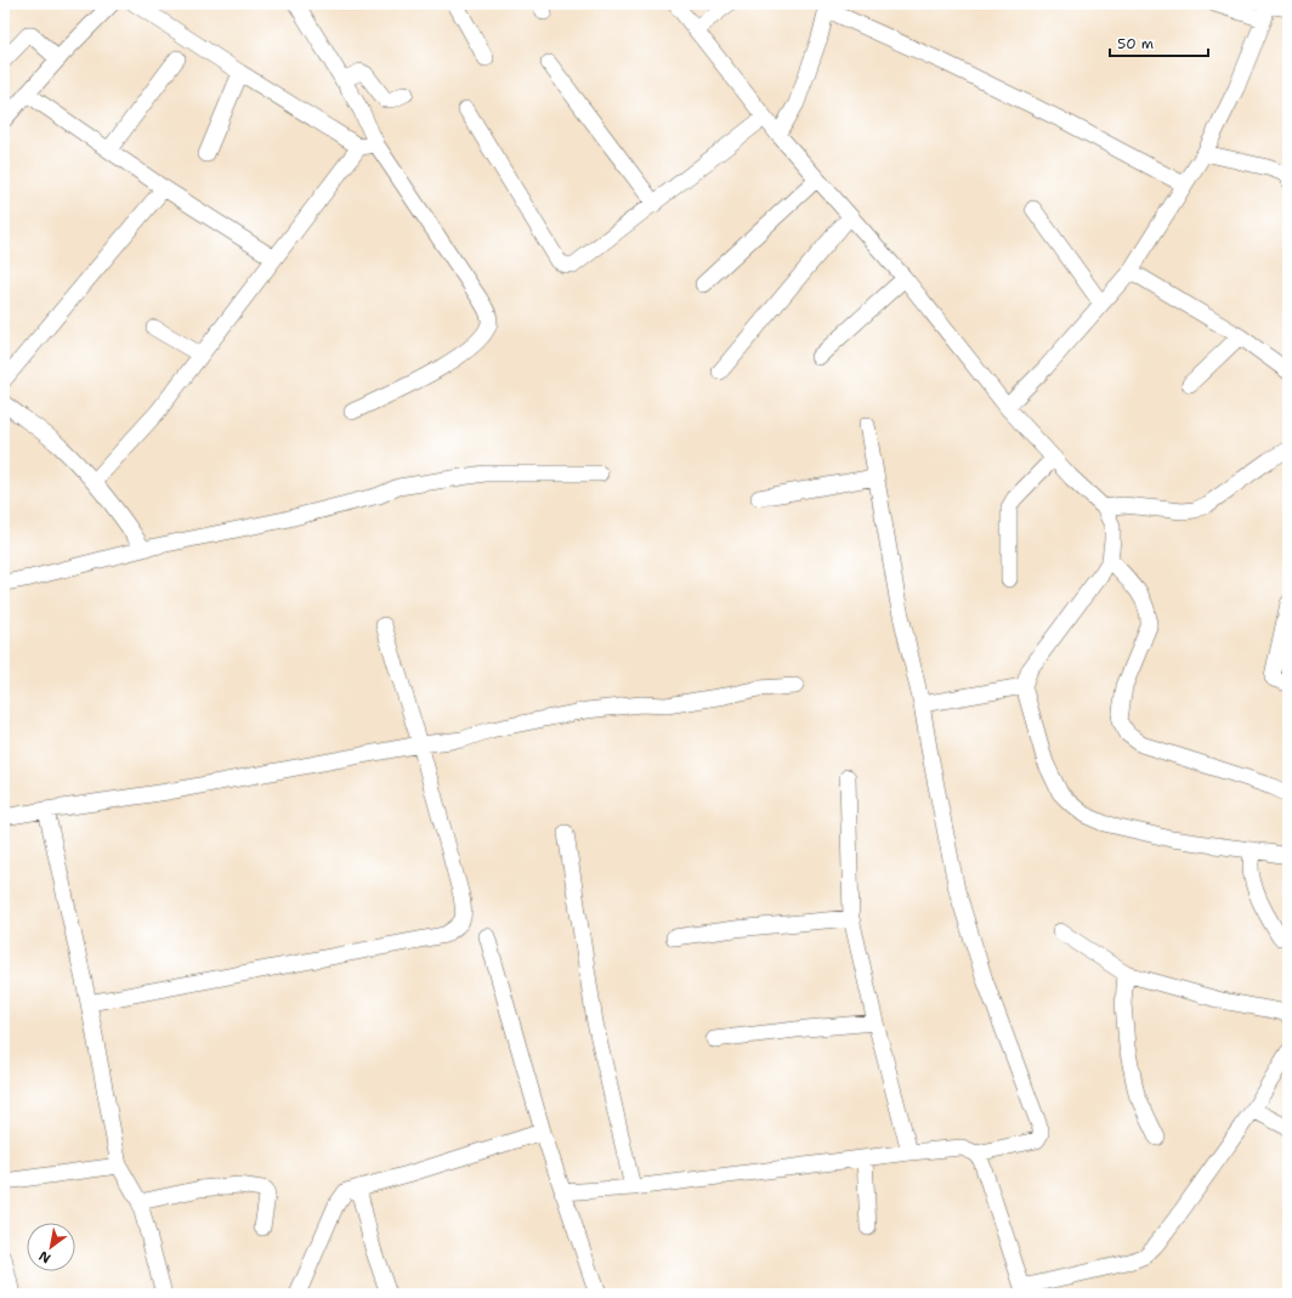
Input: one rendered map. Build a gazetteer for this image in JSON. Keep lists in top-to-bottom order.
{
  "scale_bar": "50 m",
  "north": "bottom left"
}
